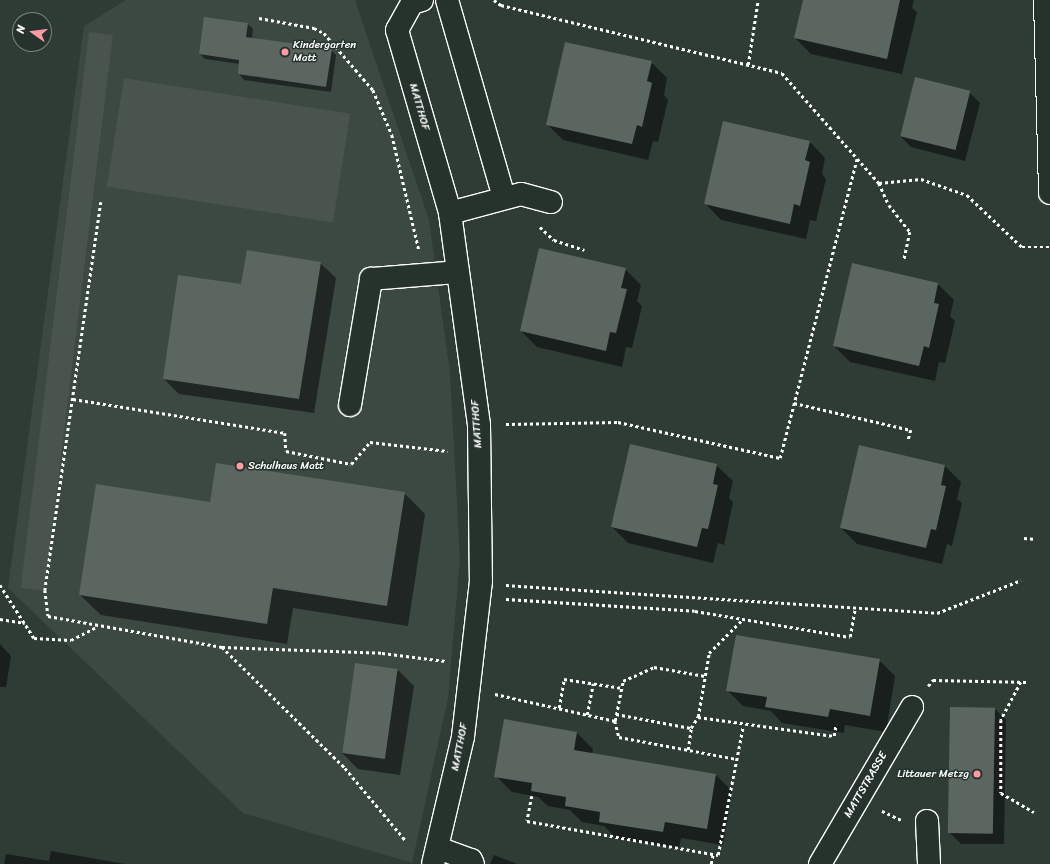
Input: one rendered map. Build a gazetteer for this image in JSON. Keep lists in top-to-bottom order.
{
  "streets": {
    "street": ["MATTHOF", "MATTSTRASSE"]
  },
  "places": ["Kindergarten Matt", "Schulhaus Matt", "Littauer Metzg"],
  "north": "left"
}
